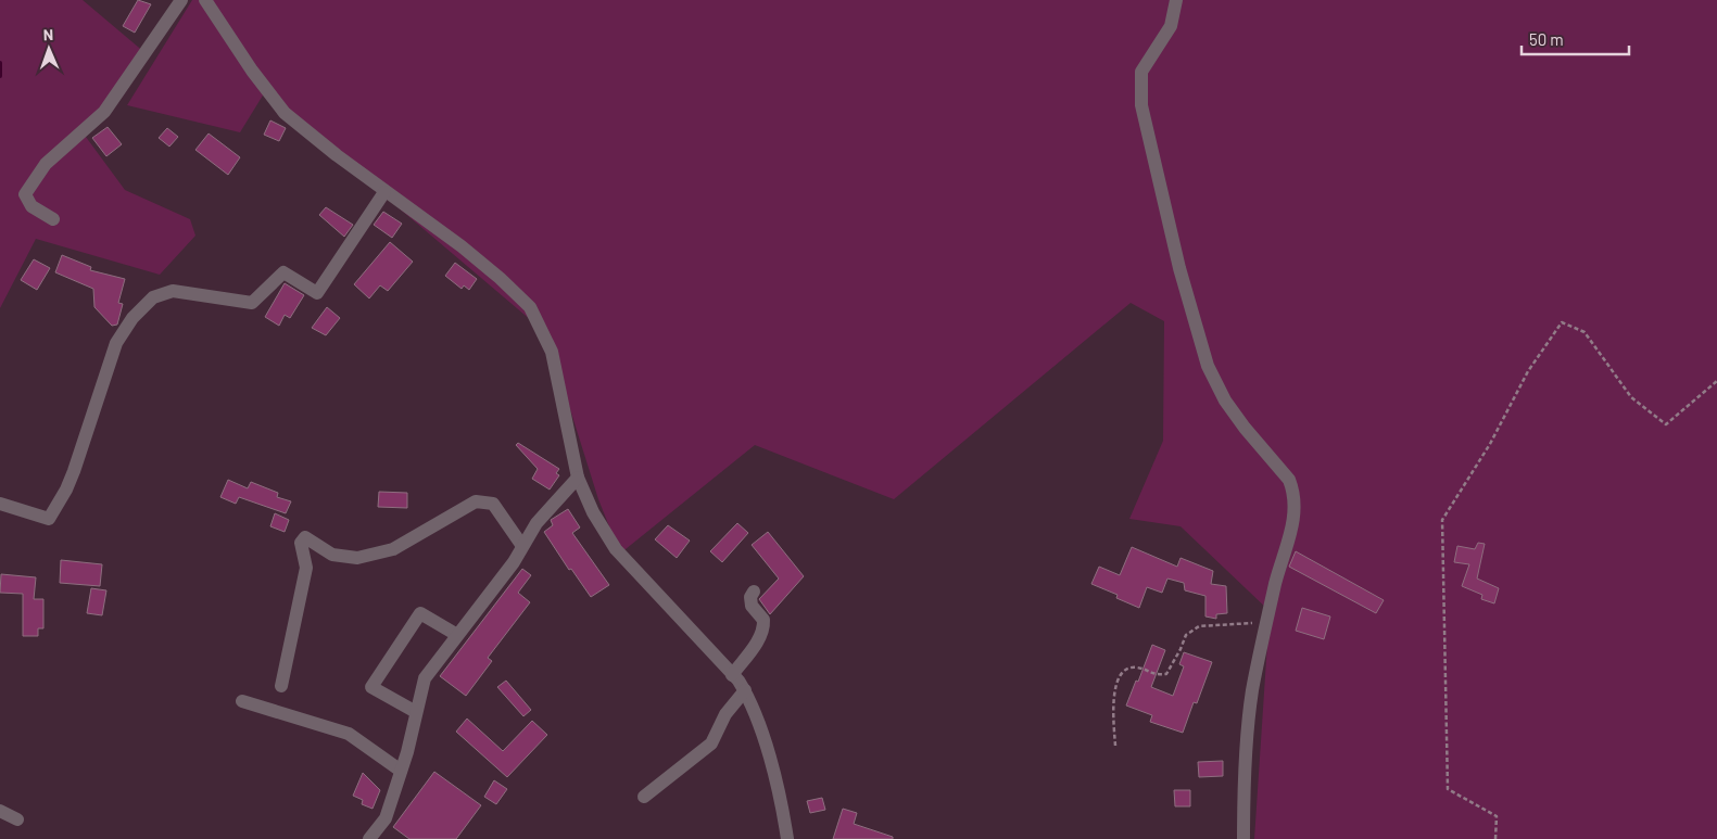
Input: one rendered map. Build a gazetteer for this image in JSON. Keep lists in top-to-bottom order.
{
  "scale_bar": "50 m",
  "north": "top"
}
